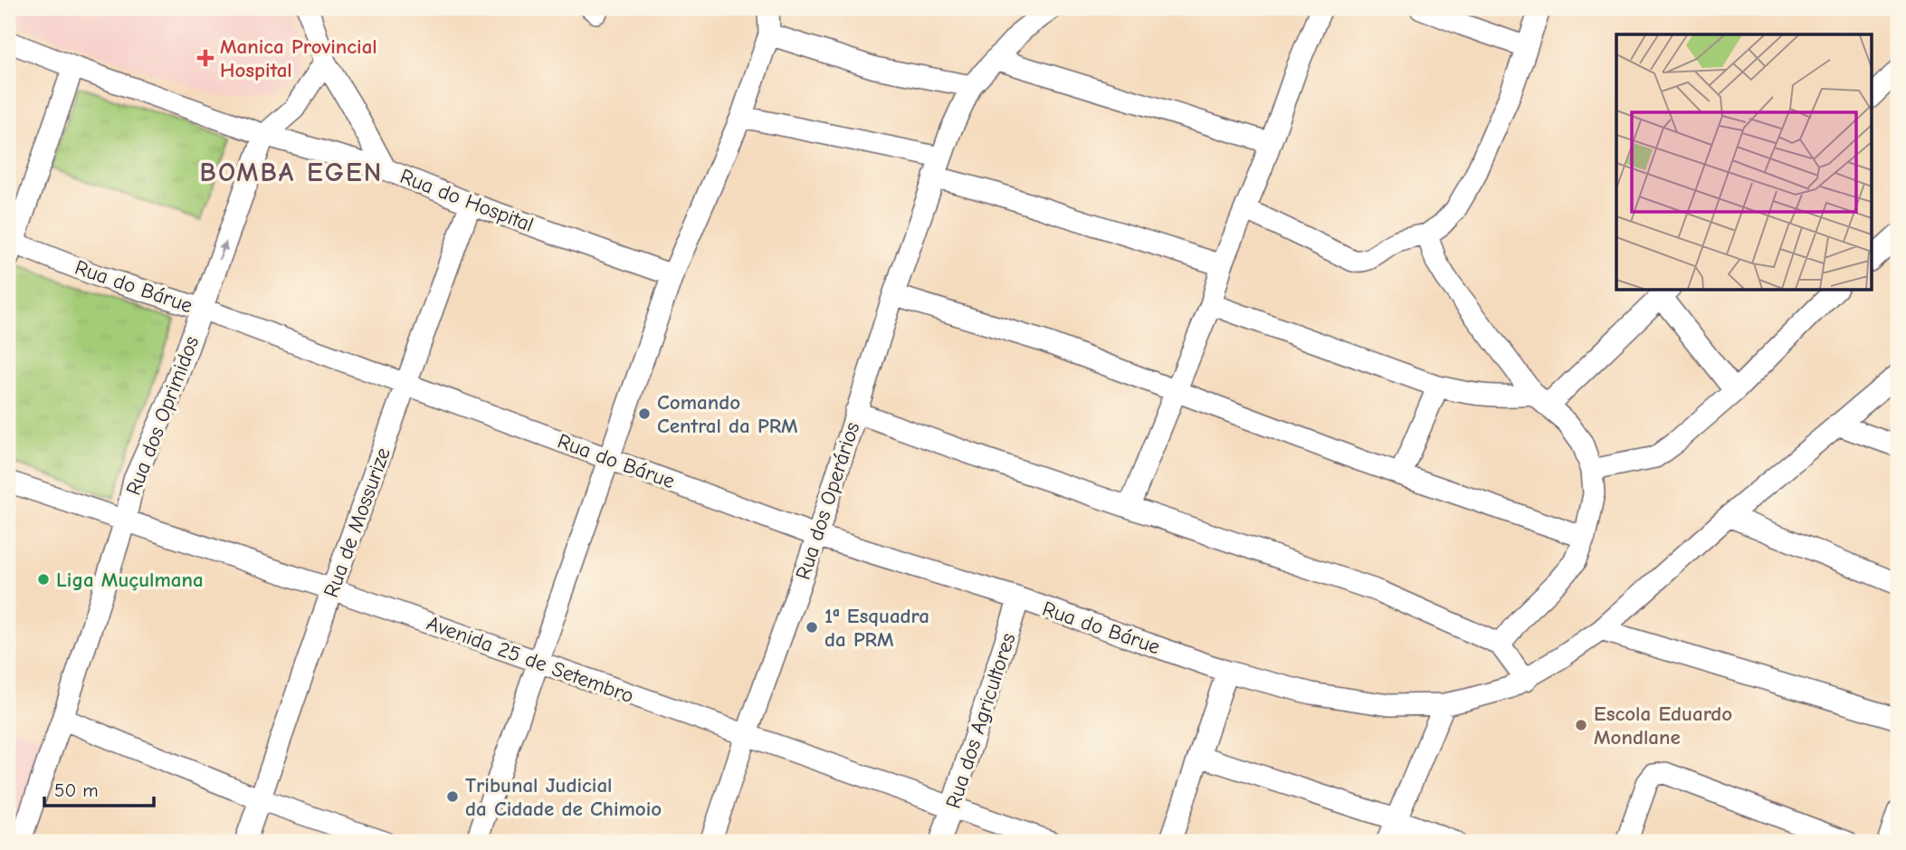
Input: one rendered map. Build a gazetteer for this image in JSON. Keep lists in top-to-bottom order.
{
  "streets": {
    "street": [
      "Rua do Hospital",
      "Rua do Bárue",
      "Rua dos Oprimidos",
      "Rua dos Operários",
      "Rua de Mossurize",
      "Avenida 25 de Setembro",
      "Rua dos Agricultores"
    ]
  },
  "crossings": [
    ["Rua do Hospital", "Rua dos Oprimidos"],
    ["Rua do Hospital", "Rua de Mossurize"],
    ["Rua do Bárue", "Rua dos Oprimidos"],
    ["Rua do Bárue", "Rua dos Operários"],
    ["Rua do Bárue", "Rua de Mossurize"],
    ["Rua do Bárue", "Rua dos Agricultores"],
    ["Rua dos Oprimidos", "Avenida 25 de Setembro"],
    ["Rua dos Operários", "Avenida 25 de Setembro"],
    ["Rua de Mossurize", "Avenida 25 de Setembro"],
    ["Avenida 25 de Setembro", "Rua dos Agricultores"]
  ],
  "districts": ["BOMBA EGEN"],
  "places": {
    "health": ["Manica Provincial Hospital"],
    "other": [
      "Comando Central da PRM",
      "Liga Muçulmana",
      "1ª Esquadra da PRM",
      "Escola Eduardo Mondlane",
      "Tribunal Judicial da Cidade de Chimoio"
    ]
  },
  "scale_bar": "50 m"
}
